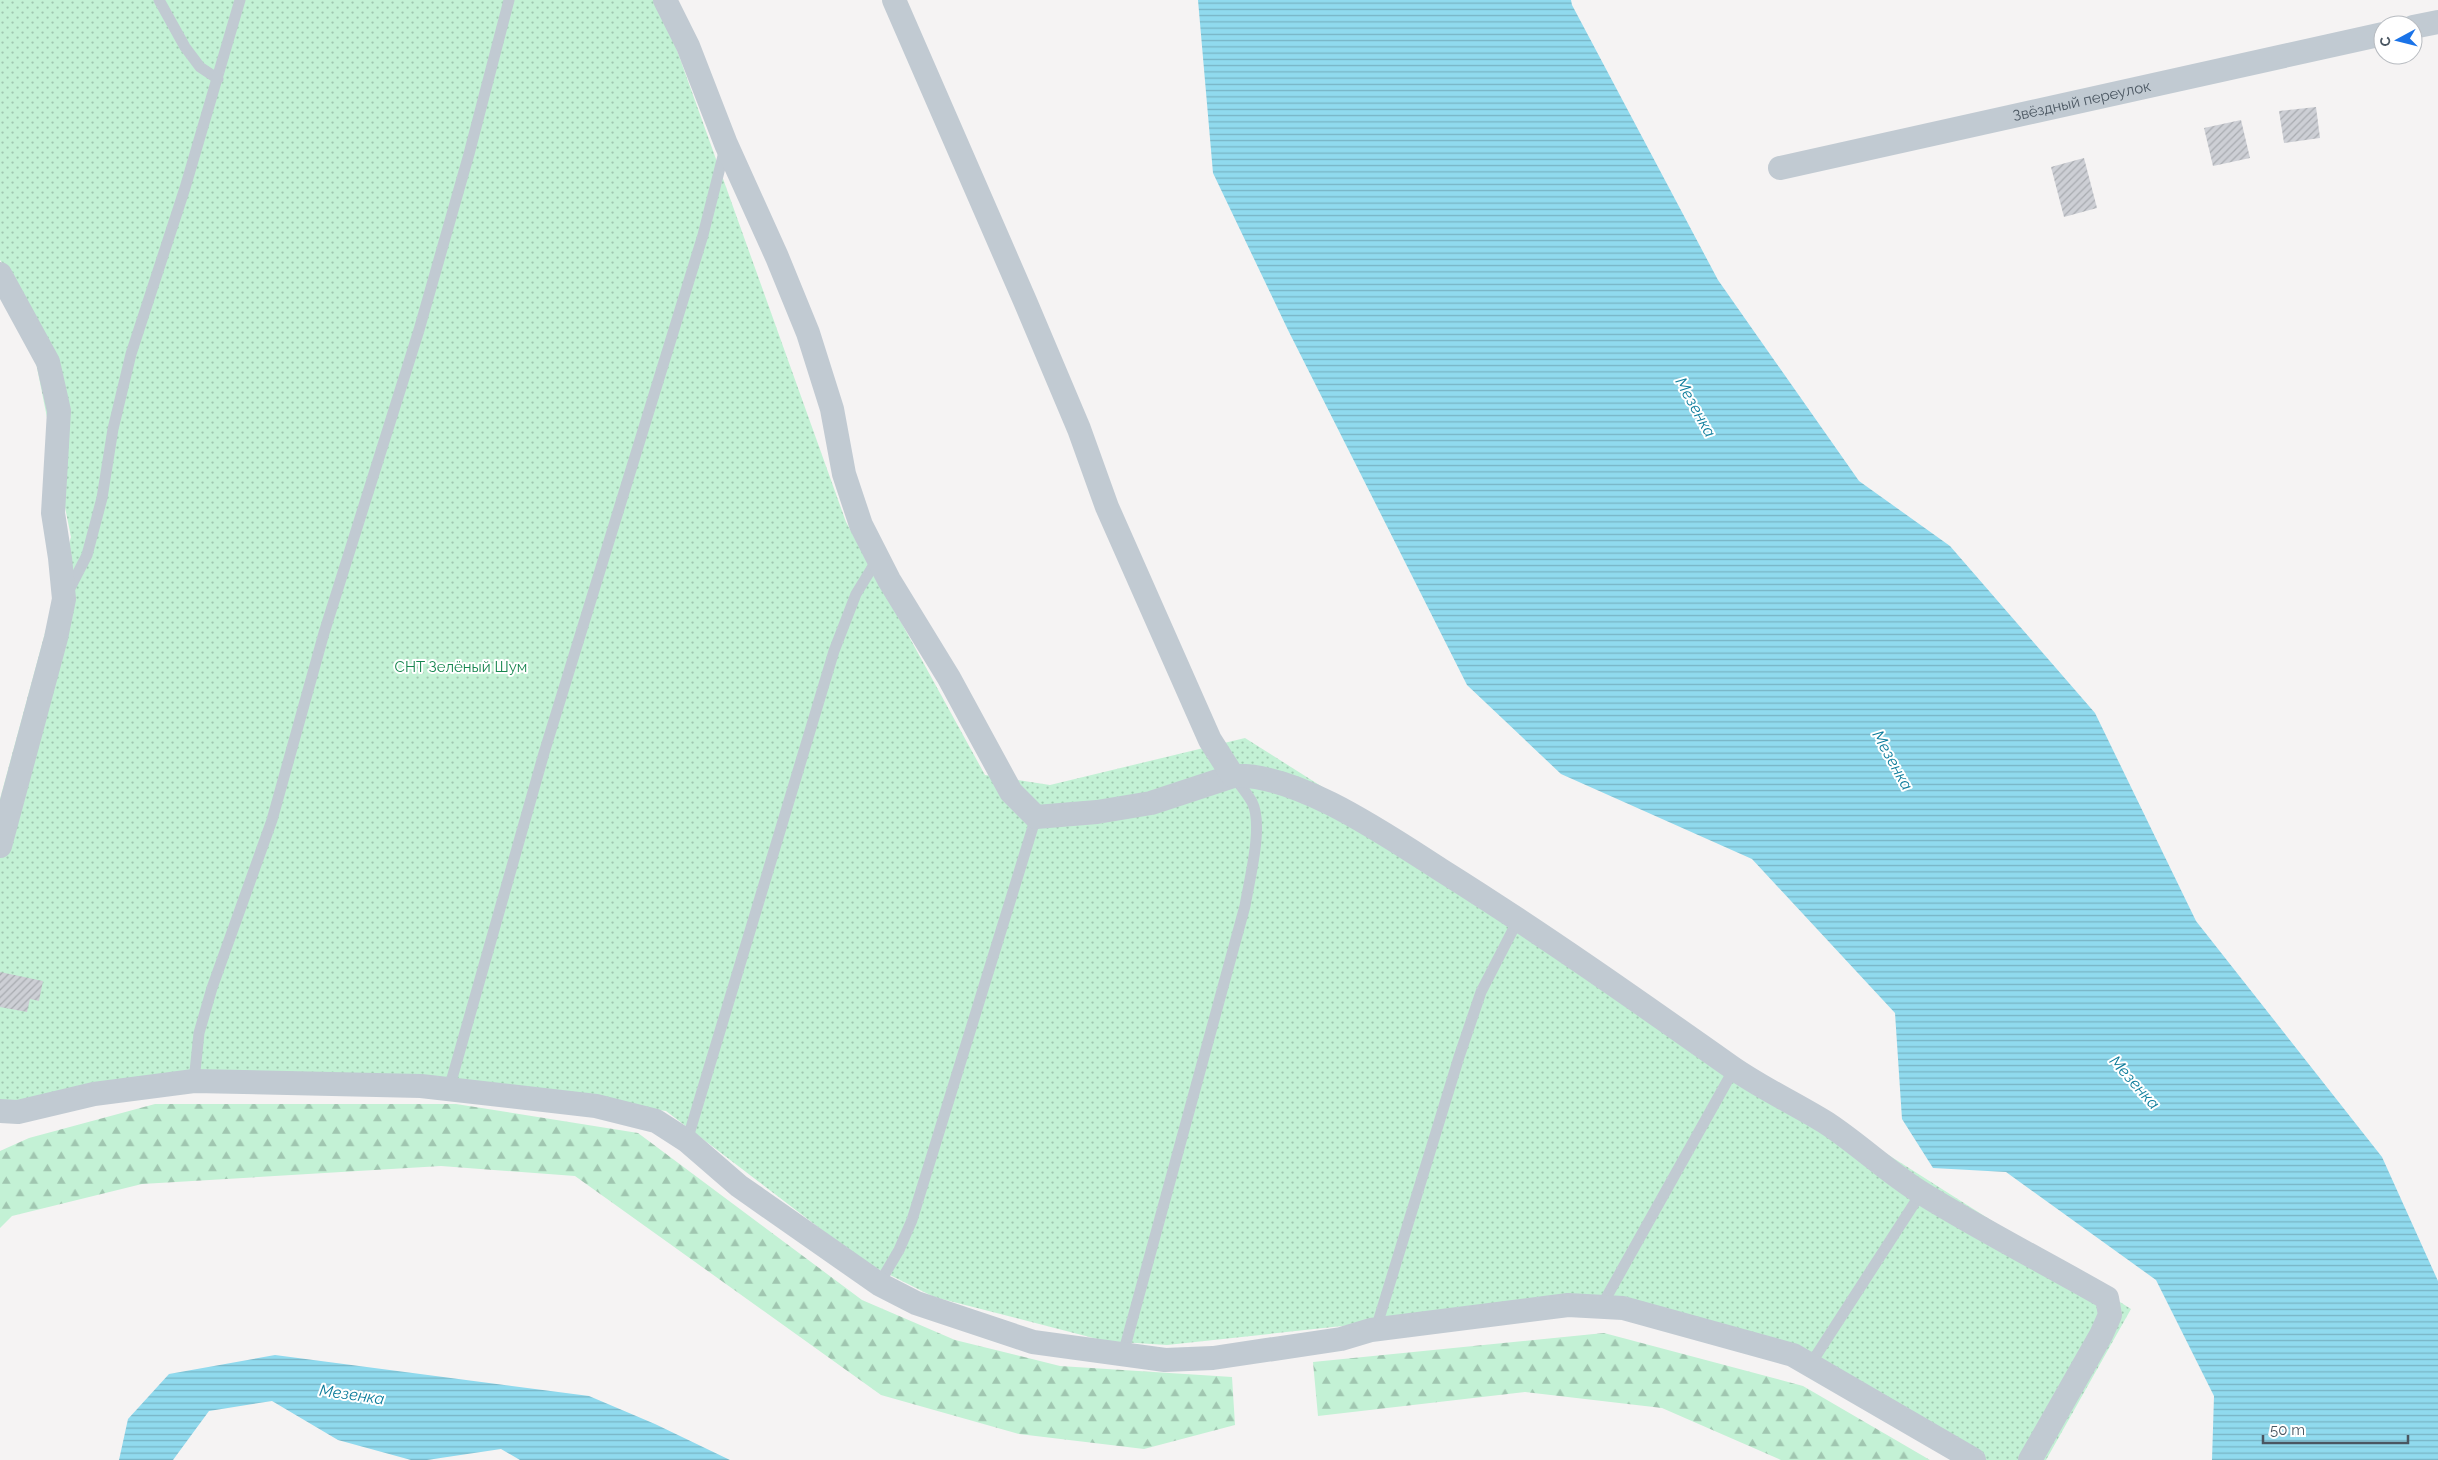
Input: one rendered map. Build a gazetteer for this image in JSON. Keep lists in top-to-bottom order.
{
  "streets": {
    "street": ["Звёздный переулок"]
  },
  "water": ["Мезенка"],
  "parks": ["СНТ Зелёный Шум"],
  "scale_bar": "50 m",
  "north": "left"
}
